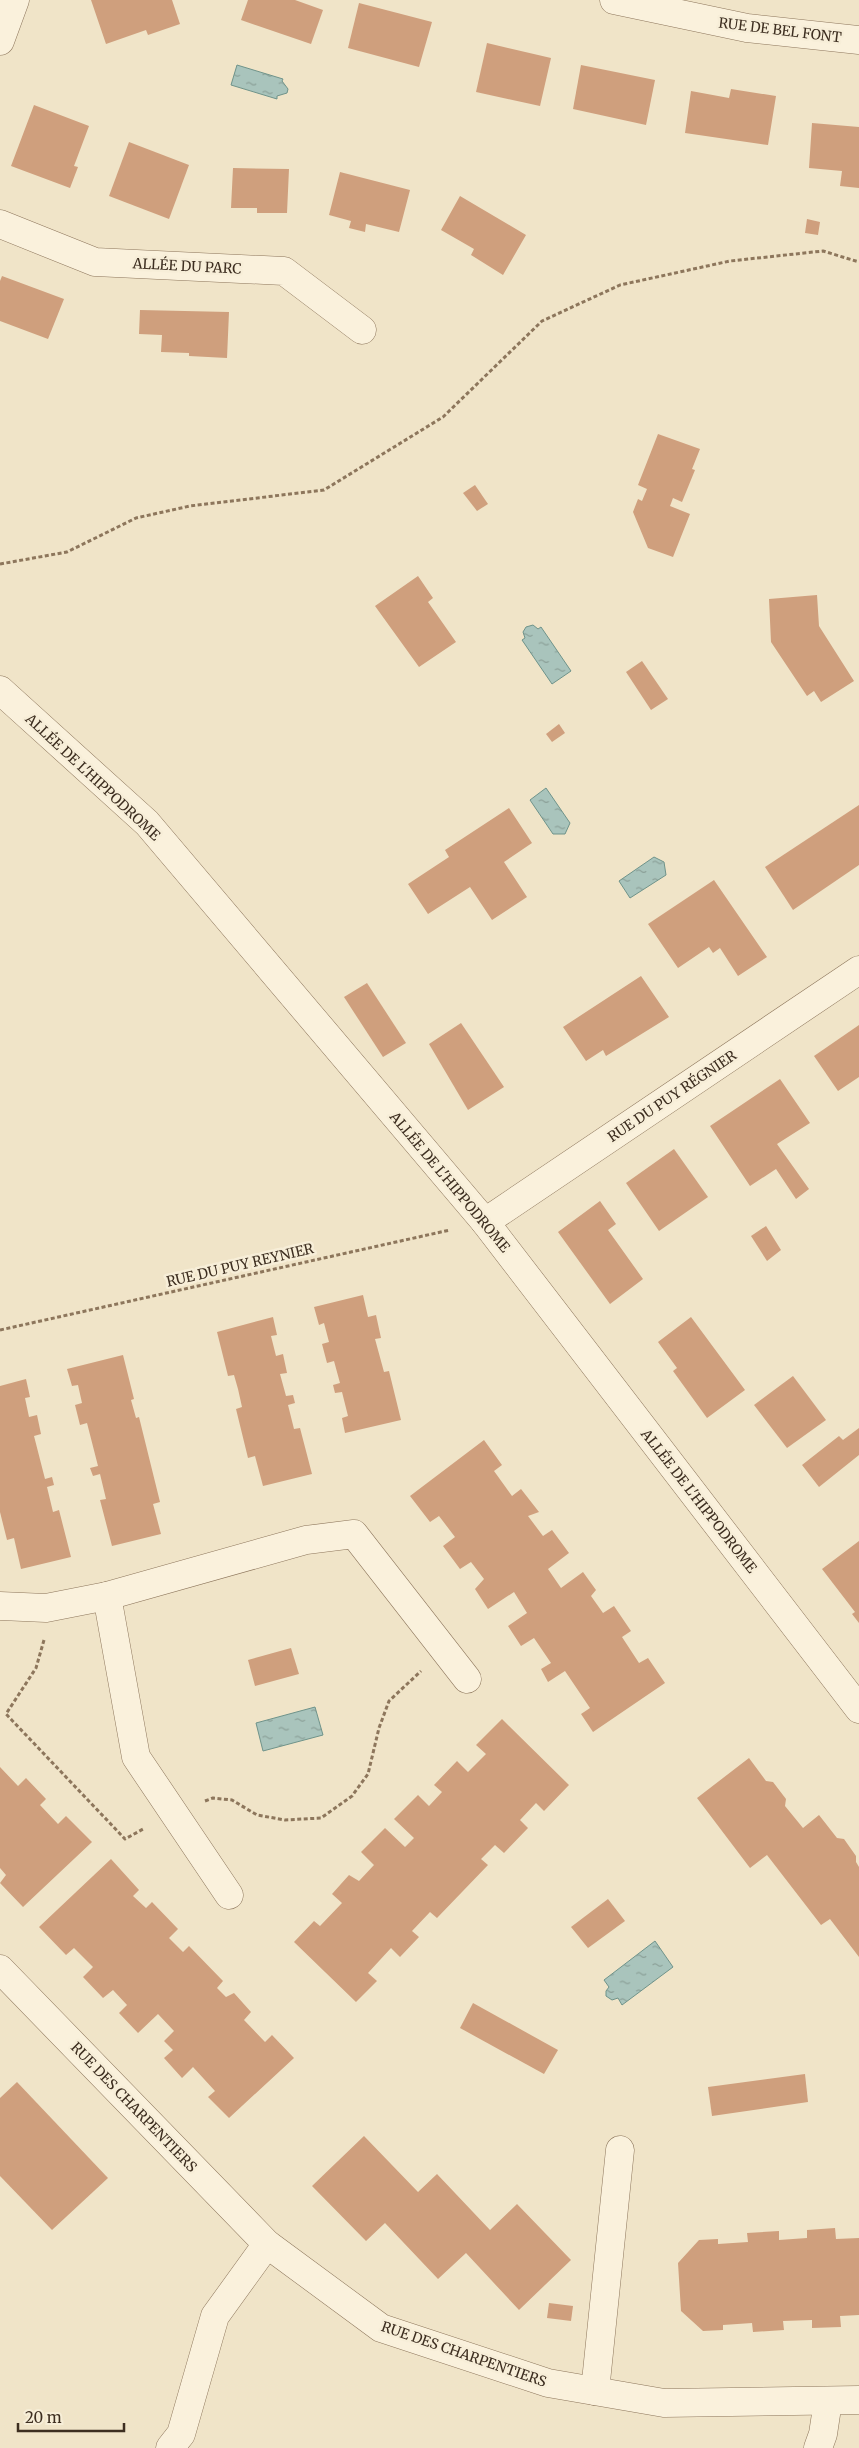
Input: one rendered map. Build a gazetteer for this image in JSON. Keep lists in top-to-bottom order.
{
  "streets": {
    "street": [
      "RUE DE BEL FONT",
      "ALLÉE DU PARC",
      "ALLÉE DE L'HIPPODROME",
      "RUE DU PUY RÉGNIER",
      "RUE DES CHARPENTIERS"
    ],
    "path": ["RUE DU PUY REYNIER"]
  },
  "crossings": [
    ["ALLÉE DE L'HIPPODROME", "RUE DU PUY RÉGNIER"],
    ["ALLÉE DE L'HIPPODROME", "RUE DU PUY REYNIER"],
    ["RUE DU PUY RÉGNIER", "RUE DU PUY REYNIER"]
  ],
  "scale_bar": "20 m"
}
